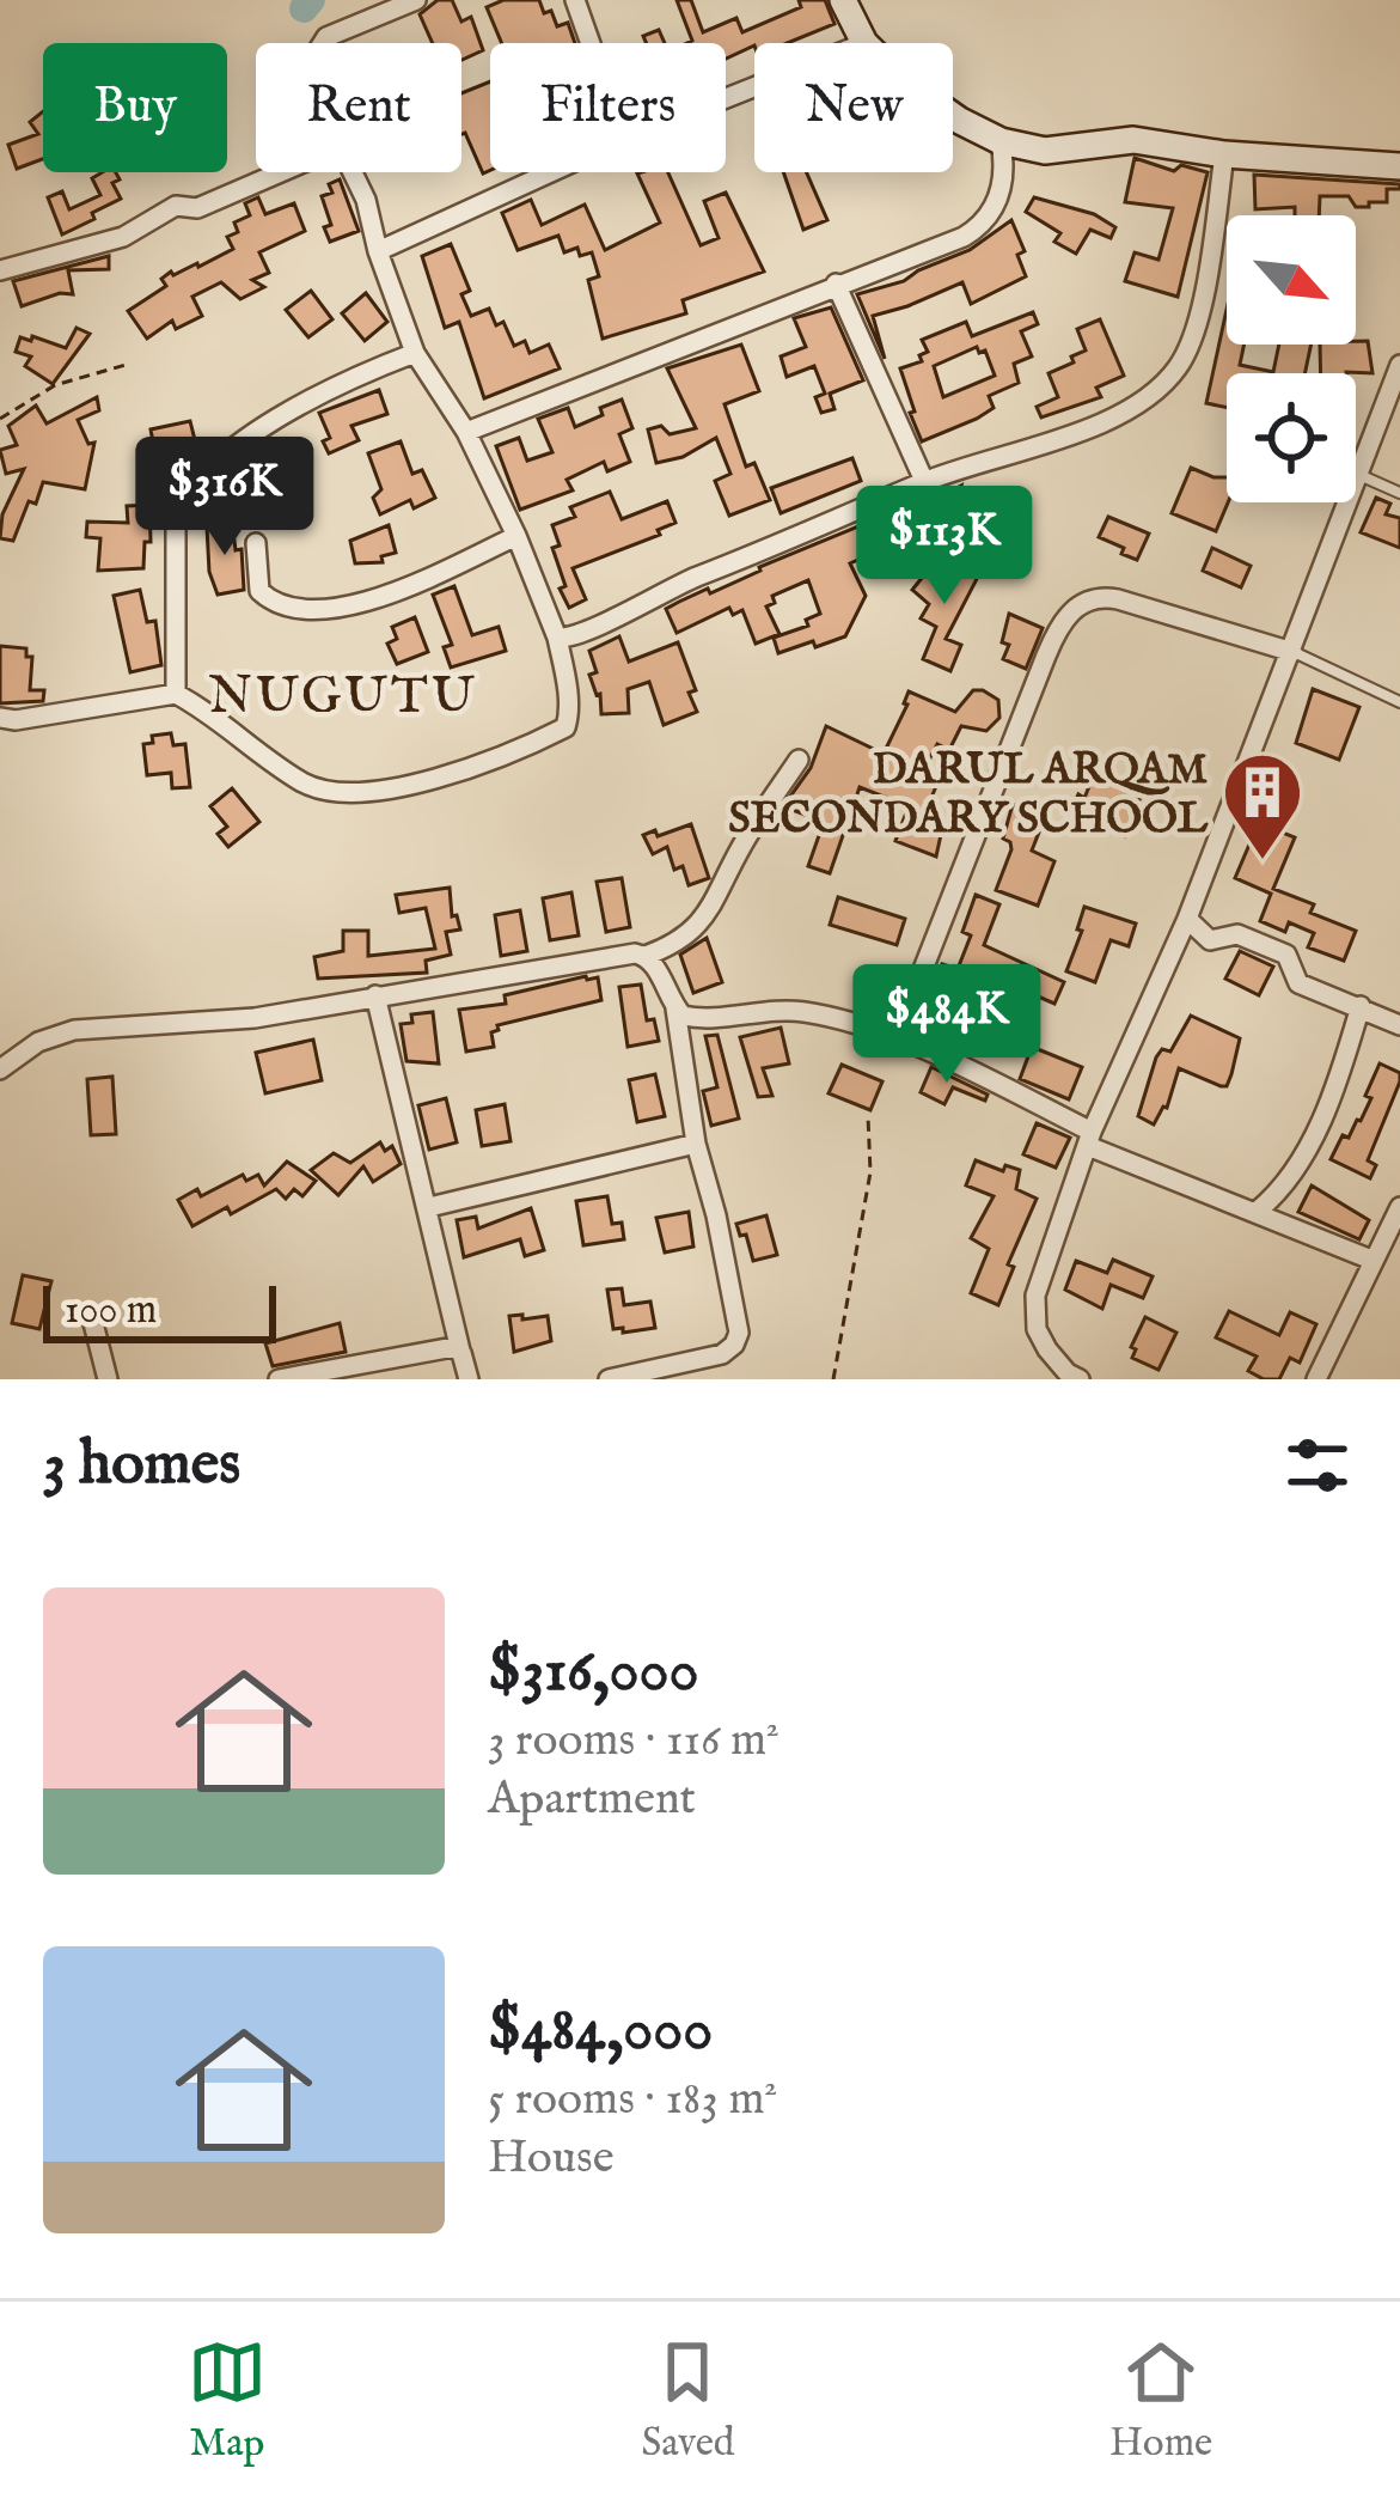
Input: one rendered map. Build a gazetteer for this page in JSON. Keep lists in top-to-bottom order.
{
  "districts": ["NUGUTU"],
  "places": {
    "building": ["DARUL ARQAM SECONDARY SCHOOL"]
  },
  "scale_bar": "100 m",
  "north": "bottom right",
  "page": {
    "chip": [
      "Buy",
      "Rent",
      "Filters",
      "New"
    ],
    "price": ["$316K", "$113K", "$484K"],
    "scale": "100 m",
    "heading": "3 homes",
    "list": [
      {
        "name": "$316,000",
        "note": "3 rooms · 116 m² · Apartment"
      },
      {
        "name": "$484,000",
        "note": "5 rooms · 183 m² · House"
      }
    ],
    "tabs": ["Map", "Saved", "Home"]
  }
}
